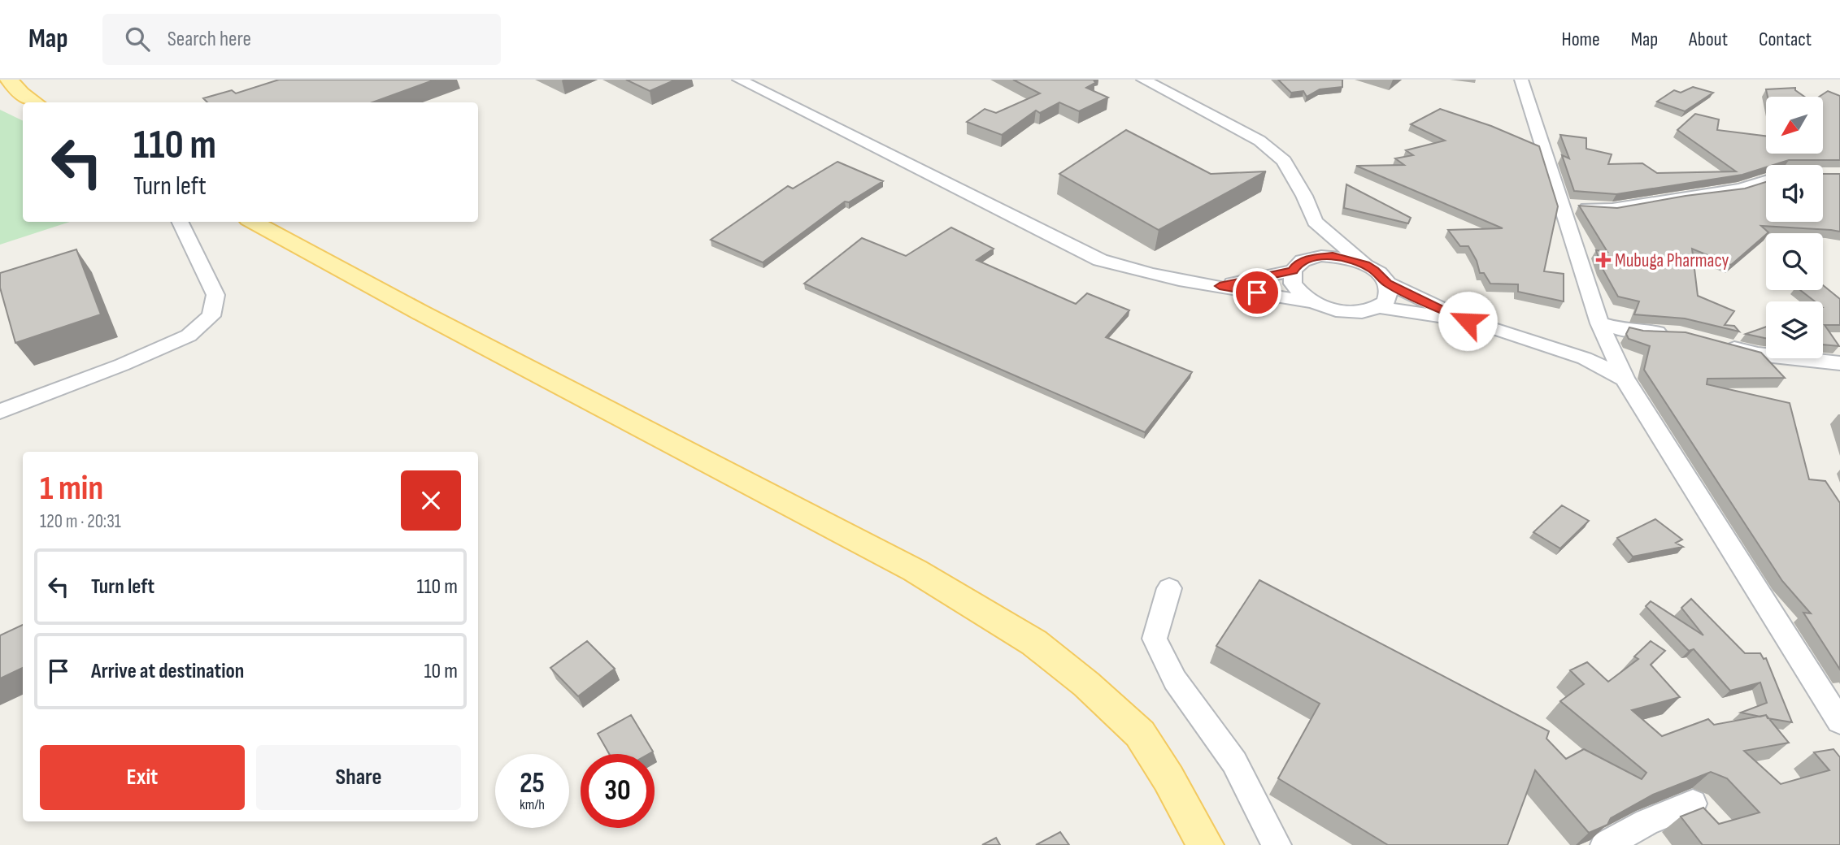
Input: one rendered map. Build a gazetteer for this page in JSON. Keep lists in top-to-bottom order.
{
  "places": {
    "health": ["Mubuga Pharmacy"]
  },
  "north": "bottom left",
  "page": {
    "header": "Map",
    "search": "Search here",
    "nav": [
      "Home",
      "Map",
      "About",
      "Contact"
    ],
    "turn": ["110 m", "Turn left"],
    "heading": ["1 min", "120 m · 20:31"],
    "list": [
      {
        "name": "Turn left",
        "value": "110 m"
      },
      {
        "name": "Arrive at destination",
        "value": "10 m"
      }
    ],
    "buttons": ["Exit", "Share"],
    "speed": "25 km/h",
    "limit": "30"
  }
}
